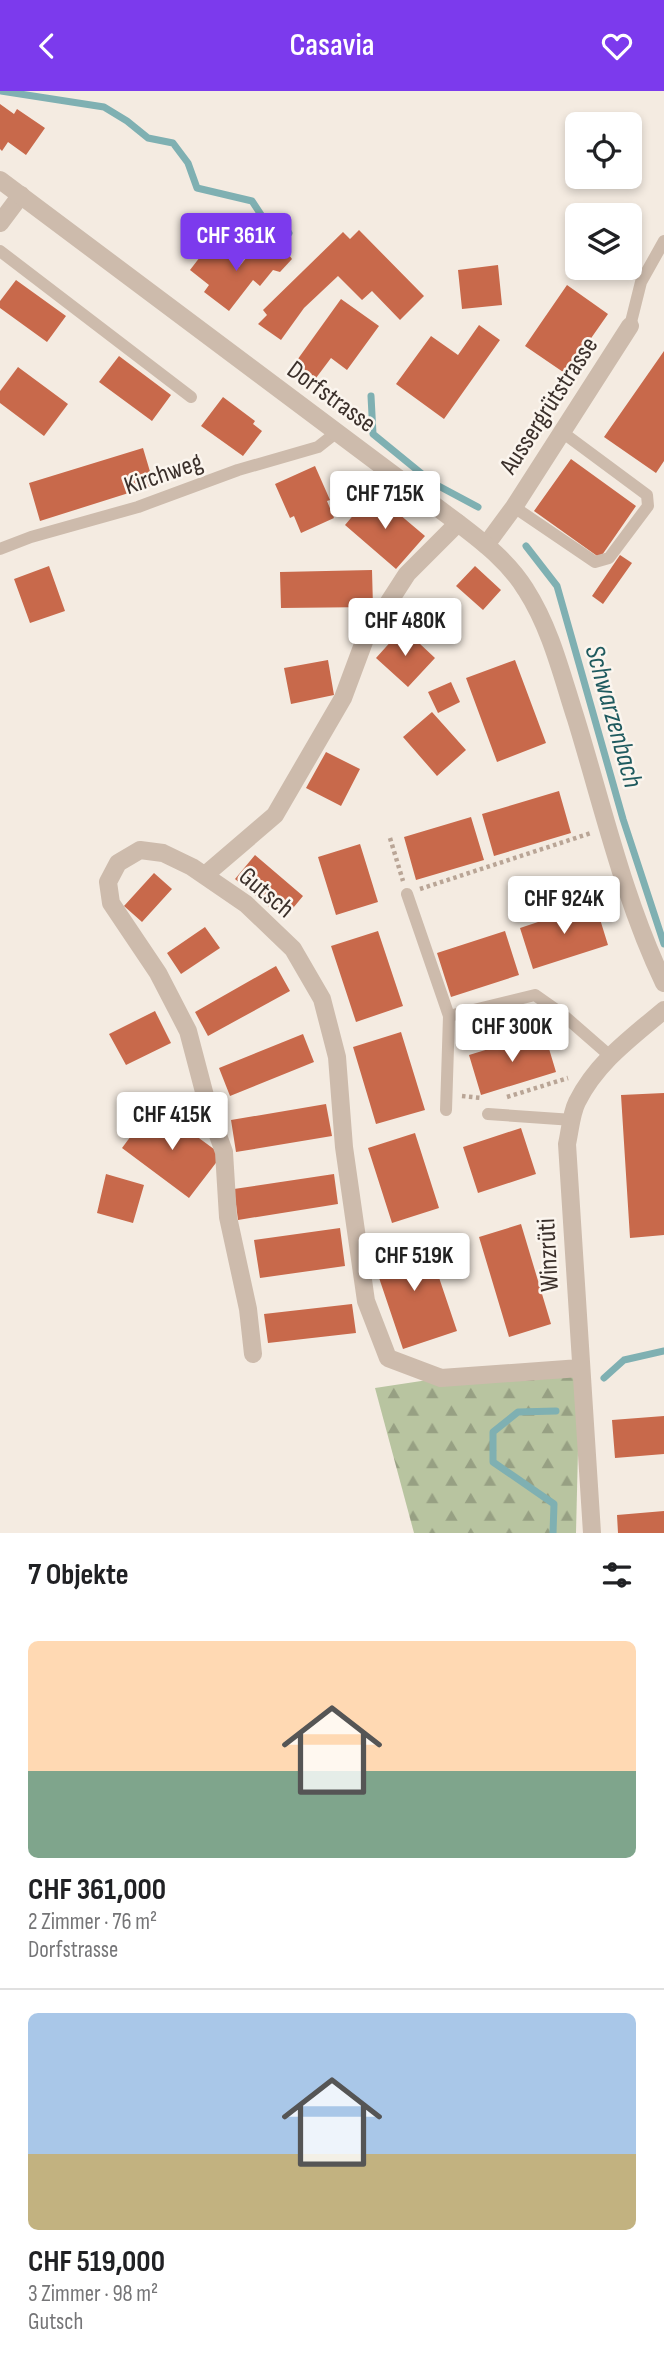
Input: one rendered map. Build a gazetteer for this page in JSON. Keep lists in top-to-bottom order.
{
  "streets": {
    "street": [
      "Dorfstrasse",
      "Aussergrütstrasse",
      "Gutsch",
      "Winzrüti"
    ],
    "lane": ["Kirchweg"]
  },
  "crossings": [
    ["Dorfstrasse", "Aussergrütstrasse"],
    ["Dorfstrasse", "Kirchweg"],
    ["Gutsch", "Winzrüti"]
  ],
  "water": ["Schwarzenbach"],
  "page": {
    "header": "Casavia",
    "price": [
      "CHF 361K",
      "CHF 715K",
      "CHF 480K",
      "CHF 924K",
      "CHF 300K",
      "CHF 415K",
      "CHF 519K"
    ],
    "heading": "7 Objekte",
    "list": [
      {
        "name": "CHF 361,000",
        "note": "2 Zimmer · 76 m² · Dorfstrasse"
      },
      {
        "name": "CHF 519,000",
        "note": "3 Zimmer · 98 m² · Gutsch"
      }
    ]
  }
}
